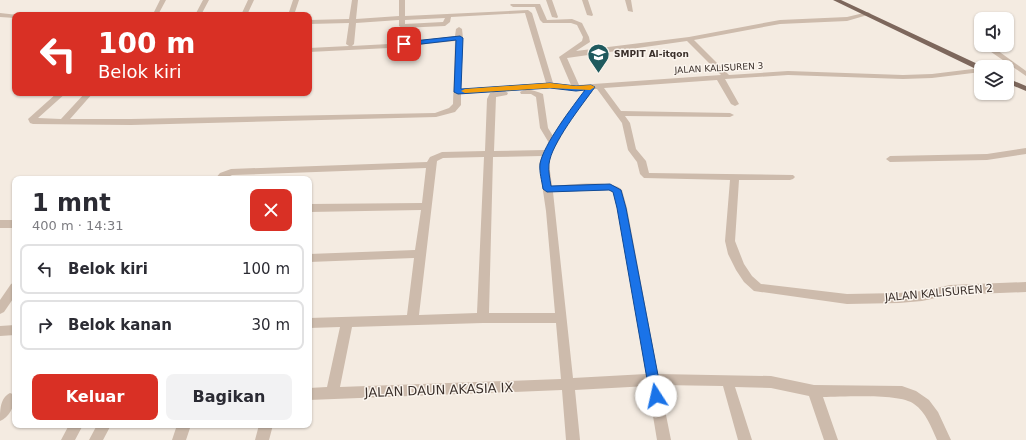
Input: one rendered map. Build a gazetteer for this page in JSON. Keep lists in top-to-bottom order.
{
  "streets": {
    "street": ["JALAN KALISUREN 3", "JALAN KALISUREN 2", "JALAN DAUN AKASIA IX"]
  },
  "places": {
    "school or university": ["SMPIT Al-itqon"]
  },
  "page": {
    "turn": ["100 m", "Belok kiri"],
    "heading": ["1 mnt", "400 m · 14:31"],
    "list": [
      {
        "name": "Belok kiri",
        "value": "100 m"
      },
      {
        "name": "Belok kanan",
        "value": "30 m"
      }
    ],
    "buttons": ["Keluar", "Bagikan"]
  }
}
